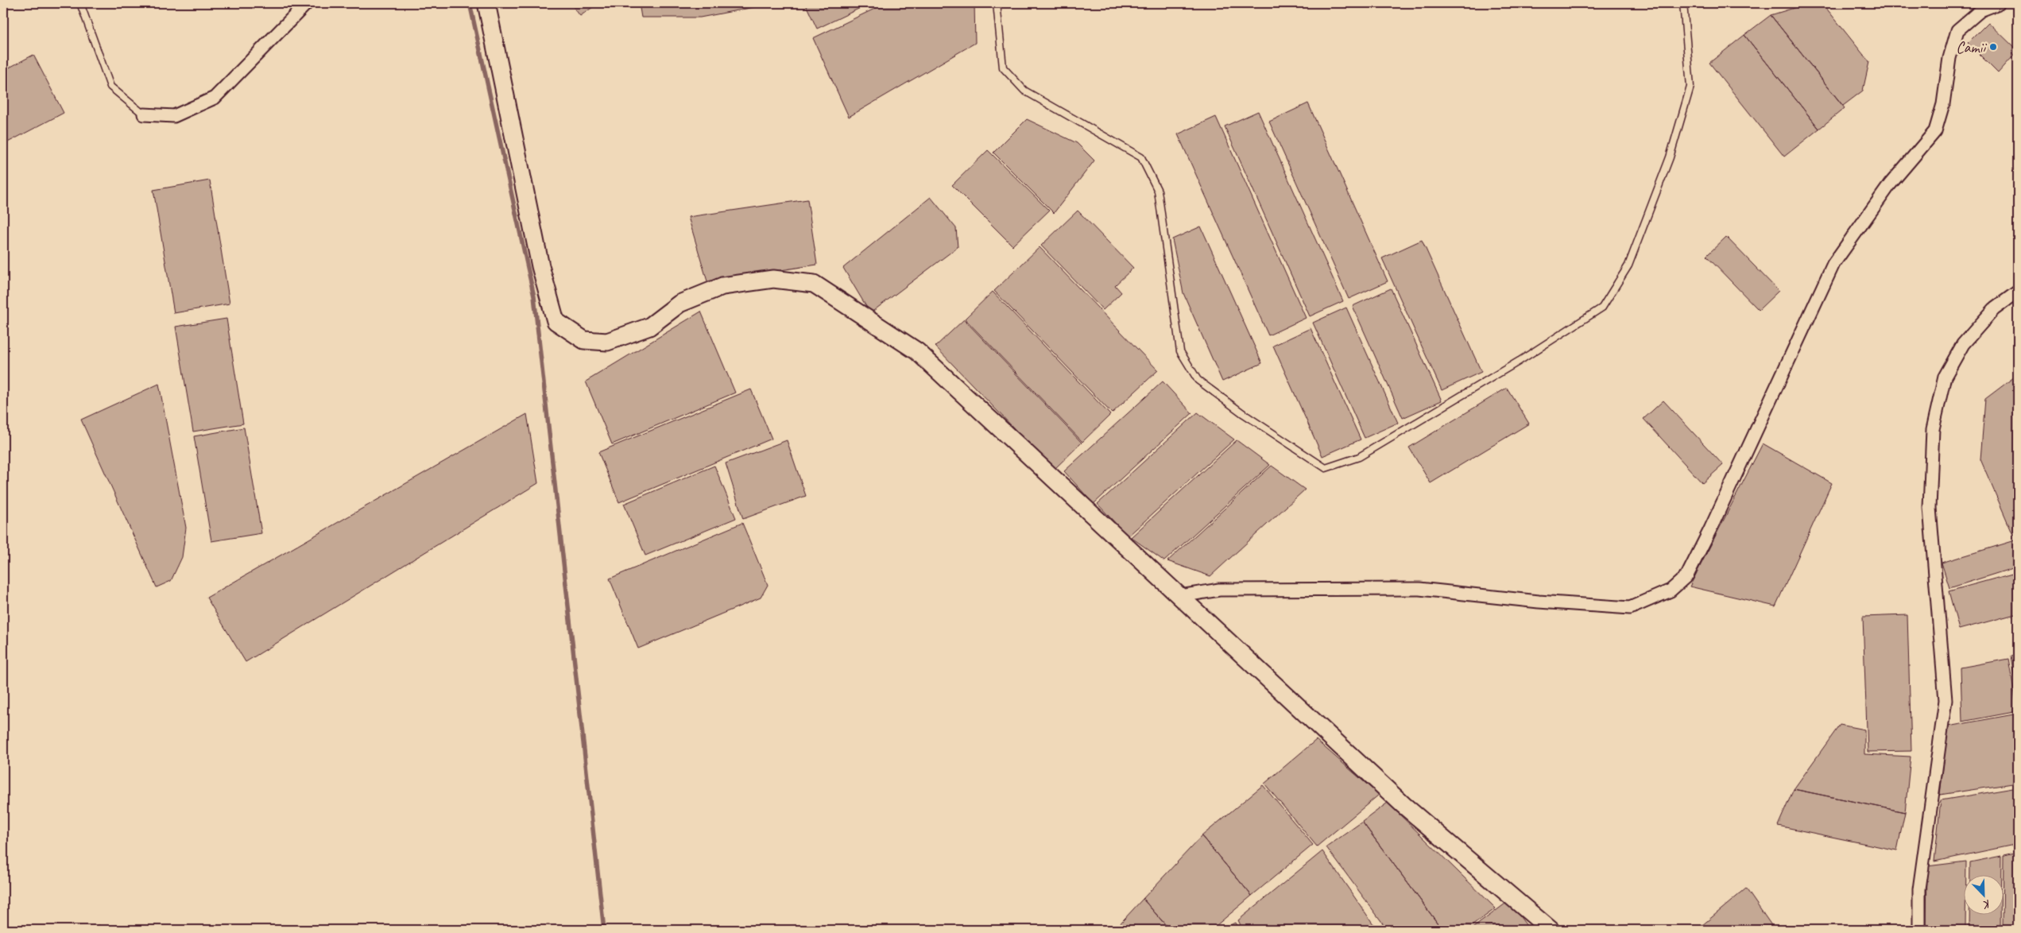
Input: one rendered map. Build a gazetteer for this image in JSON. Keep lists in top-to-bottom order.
{
  "places": ["Camii"],
  "north": "bottom right"
}
